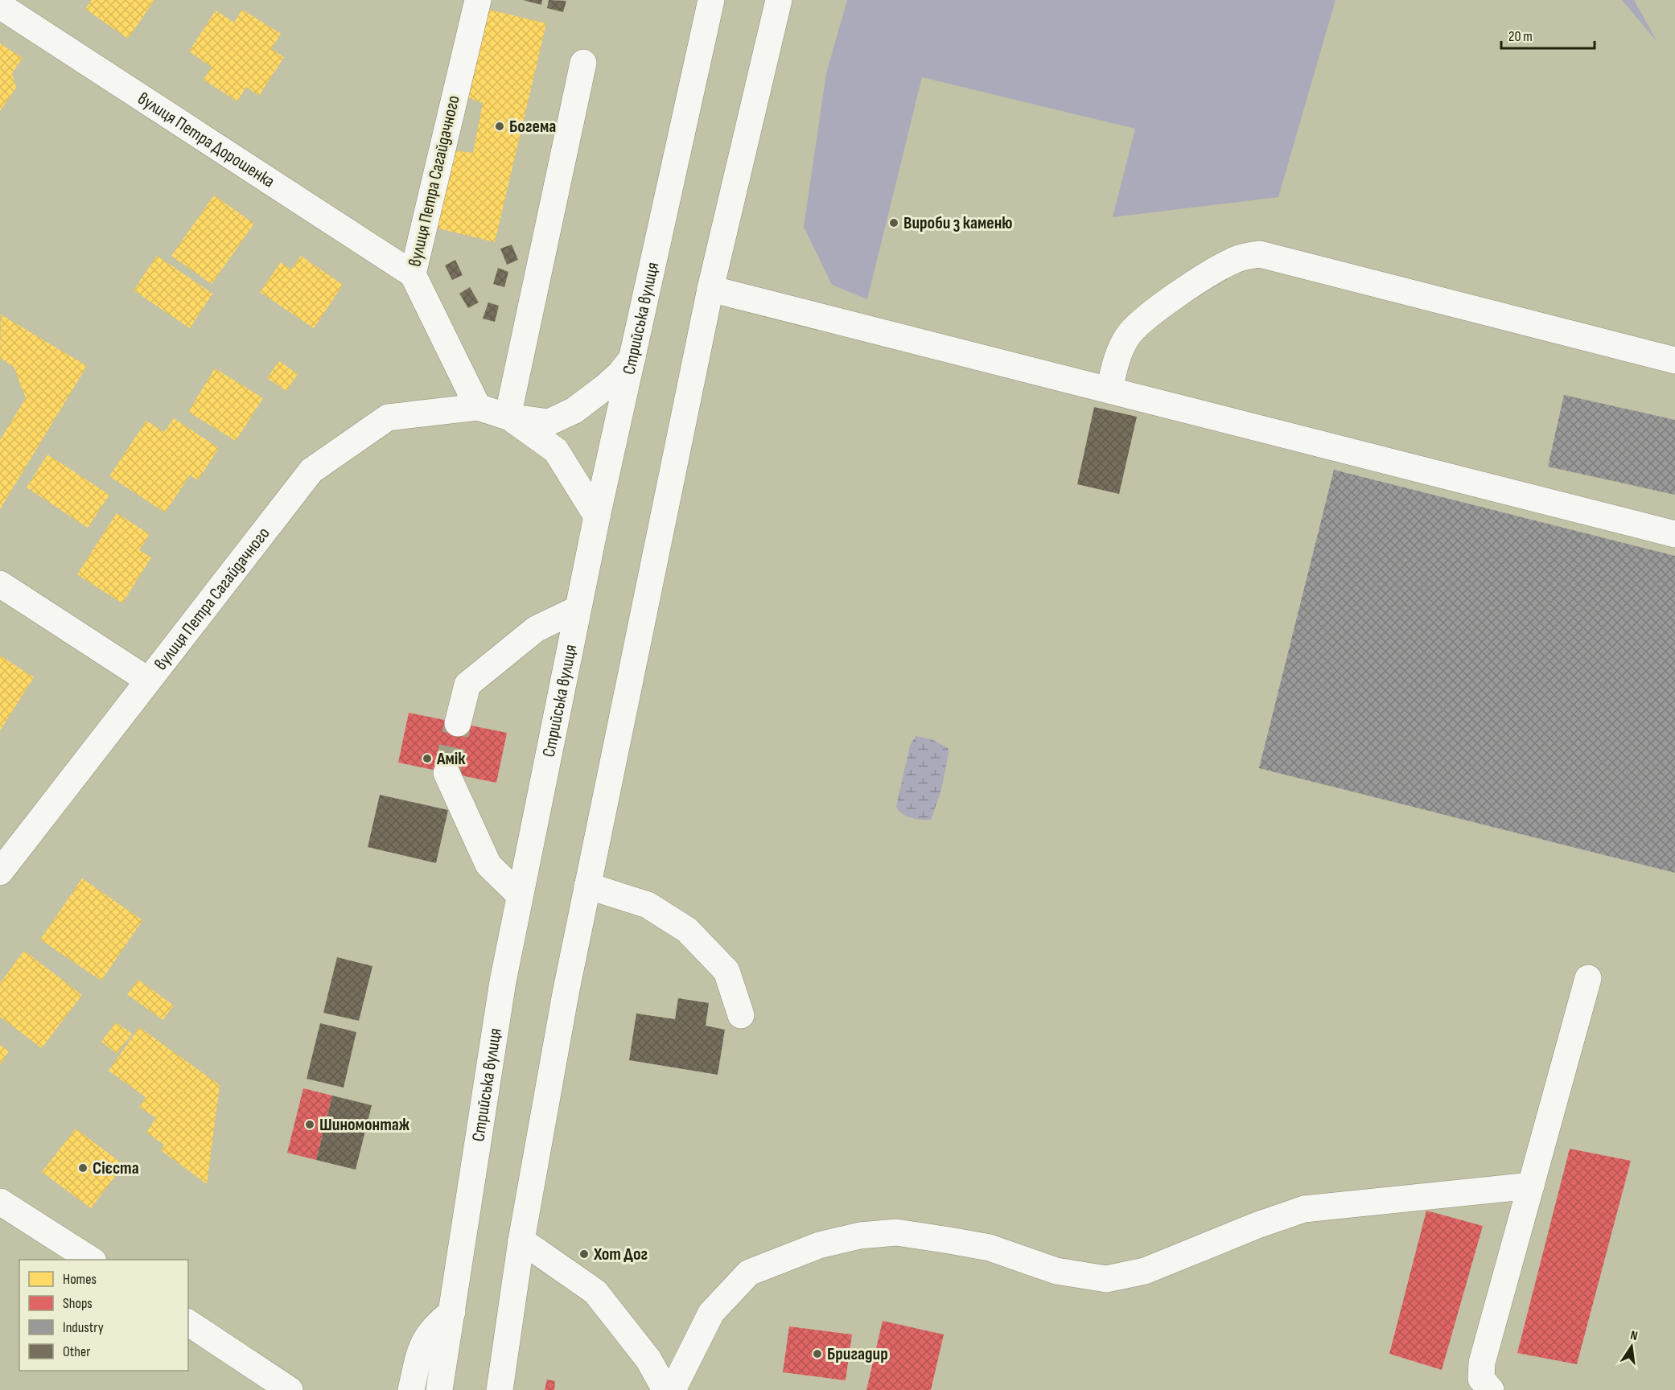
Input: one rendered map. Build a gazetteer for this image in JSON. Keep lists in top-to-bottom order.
{
  "streets": {
    "main road": ["вулиця Петра Дорошенка", "вулиця Петра Сагайдачного", "Стрийська вулиця"]
  },
  "crossings": [
    ["вулиця Петра Дорошенка", "вулиця Петра Сагайдачного"],
    ["вулиця Петра Сагайдачного", "Стрийська вулиця"]
  ],
  "places": [
    "Богема",
    "Вироби з каменю",
    "Амік",
    "Шиномонтаж",
    "Сієста",
    "Хот Дог",
    "Бригадир"
  ],
  "legend": [
    "Homes",
    "Shops",
    "Industry",
    "Other"
  ],
  "scale_bar": "20 m",
  "north": "top"
}
